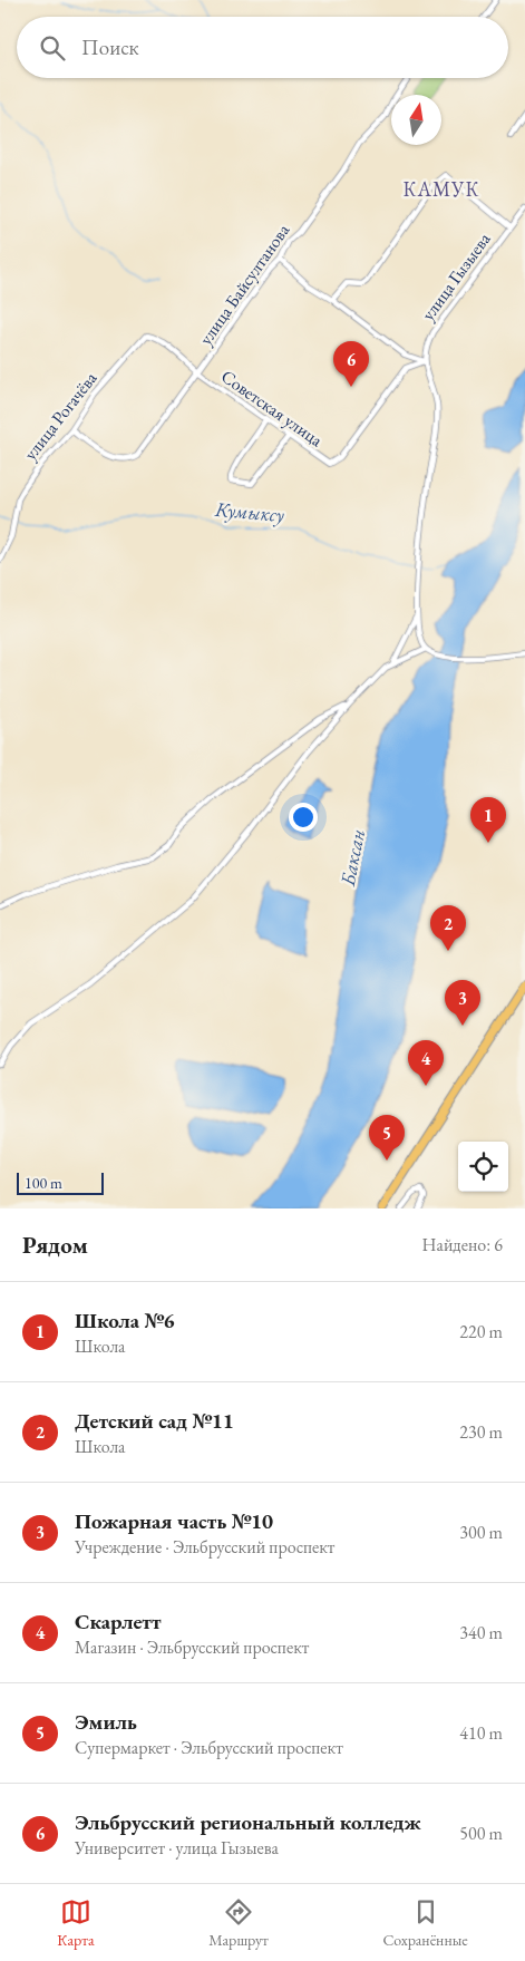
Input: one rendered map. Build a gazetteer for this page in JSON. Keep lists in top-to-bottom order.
{
  "streets": {
    "street": [
      "улица Гызыева",
      "улица Байсултанова",
      "Советская улица",
      "улица Рогачёва"
    ]
  },
  "crossings": [
    ["улица Гызыева", "Советская улица"],
    ["улица Байсултанова", "Советская улица"],
    ["улица Байсултанова", "улица Рогачёва"],
    ["Советская улица", "улица Рогачёва"]
  ],
  "districts": ["КАМУК"],
  "water": ["Кумыксу", "Баксан"],
  "scale_bar": "100 m",
  "north": "top",
  "page": {
    "search": "Поиск",
    "pins": [
      "6",
      "1",
      "2",
      "3",
      "4",
      "5"
    ],
    "scale": "100 m",
    "heading": ["Рядом", "Найдено: 6"],
    "list": [
      {
        "mark": "1",
        "name": "Школа №6",
        "note": "Школа",
        "value": "220 m"
      },
      {
        "mark": "2",
        "name": "Детский сад №11",
        "note": "Школа",
        "value": "230 m"
      },
      {
        "mark": "3",
        "name": "Пожарная часть №10",
        "note": "Учреждение · Эльбрусский проспект",
        "value": "300 m"
      },
      {
        "mark": "4",
        "name": "Скарлетт",
        "note": "Магазин · Эльбрусский проспект",
        "value": "340 m"
      },
      {
        "mark": "5",
        "name": "Эмиль",
        "note": "Супермаркет · Эльбрусский проспект",
        "value": "410 m"
      },
      {
        "mark": "6",
        "name": "Эльбрусский региональный колледж",
        "note": "Университет · улица Гызыева",
        "value": "500 m"
      }
    ],
    "nav": ["Карта", "Маршрут", "Сохранённые"]
  }
}
